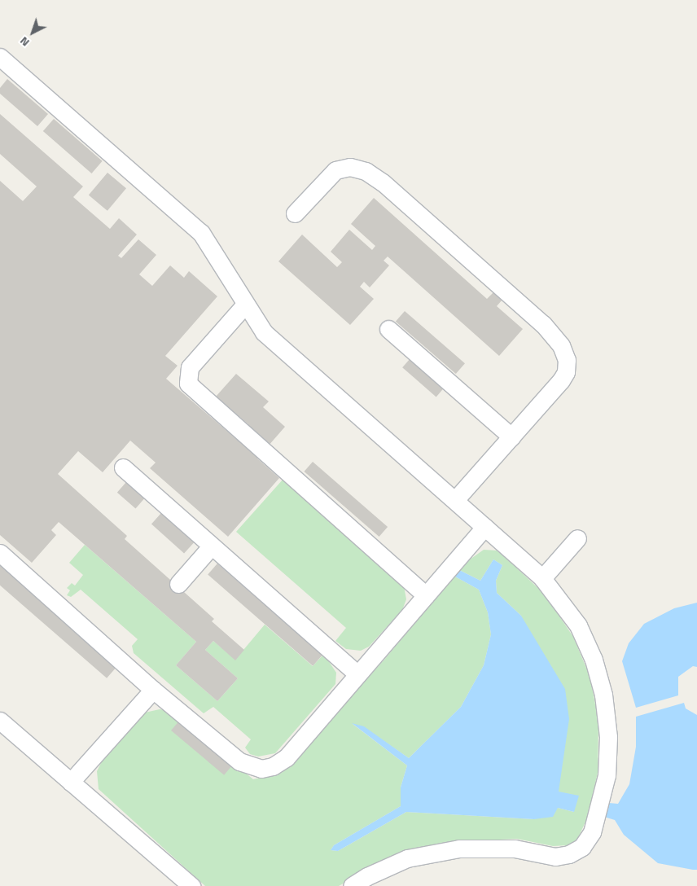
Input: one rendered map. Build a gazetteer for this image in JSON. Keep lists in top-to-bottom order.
{
  "north": "bottom left"
}
